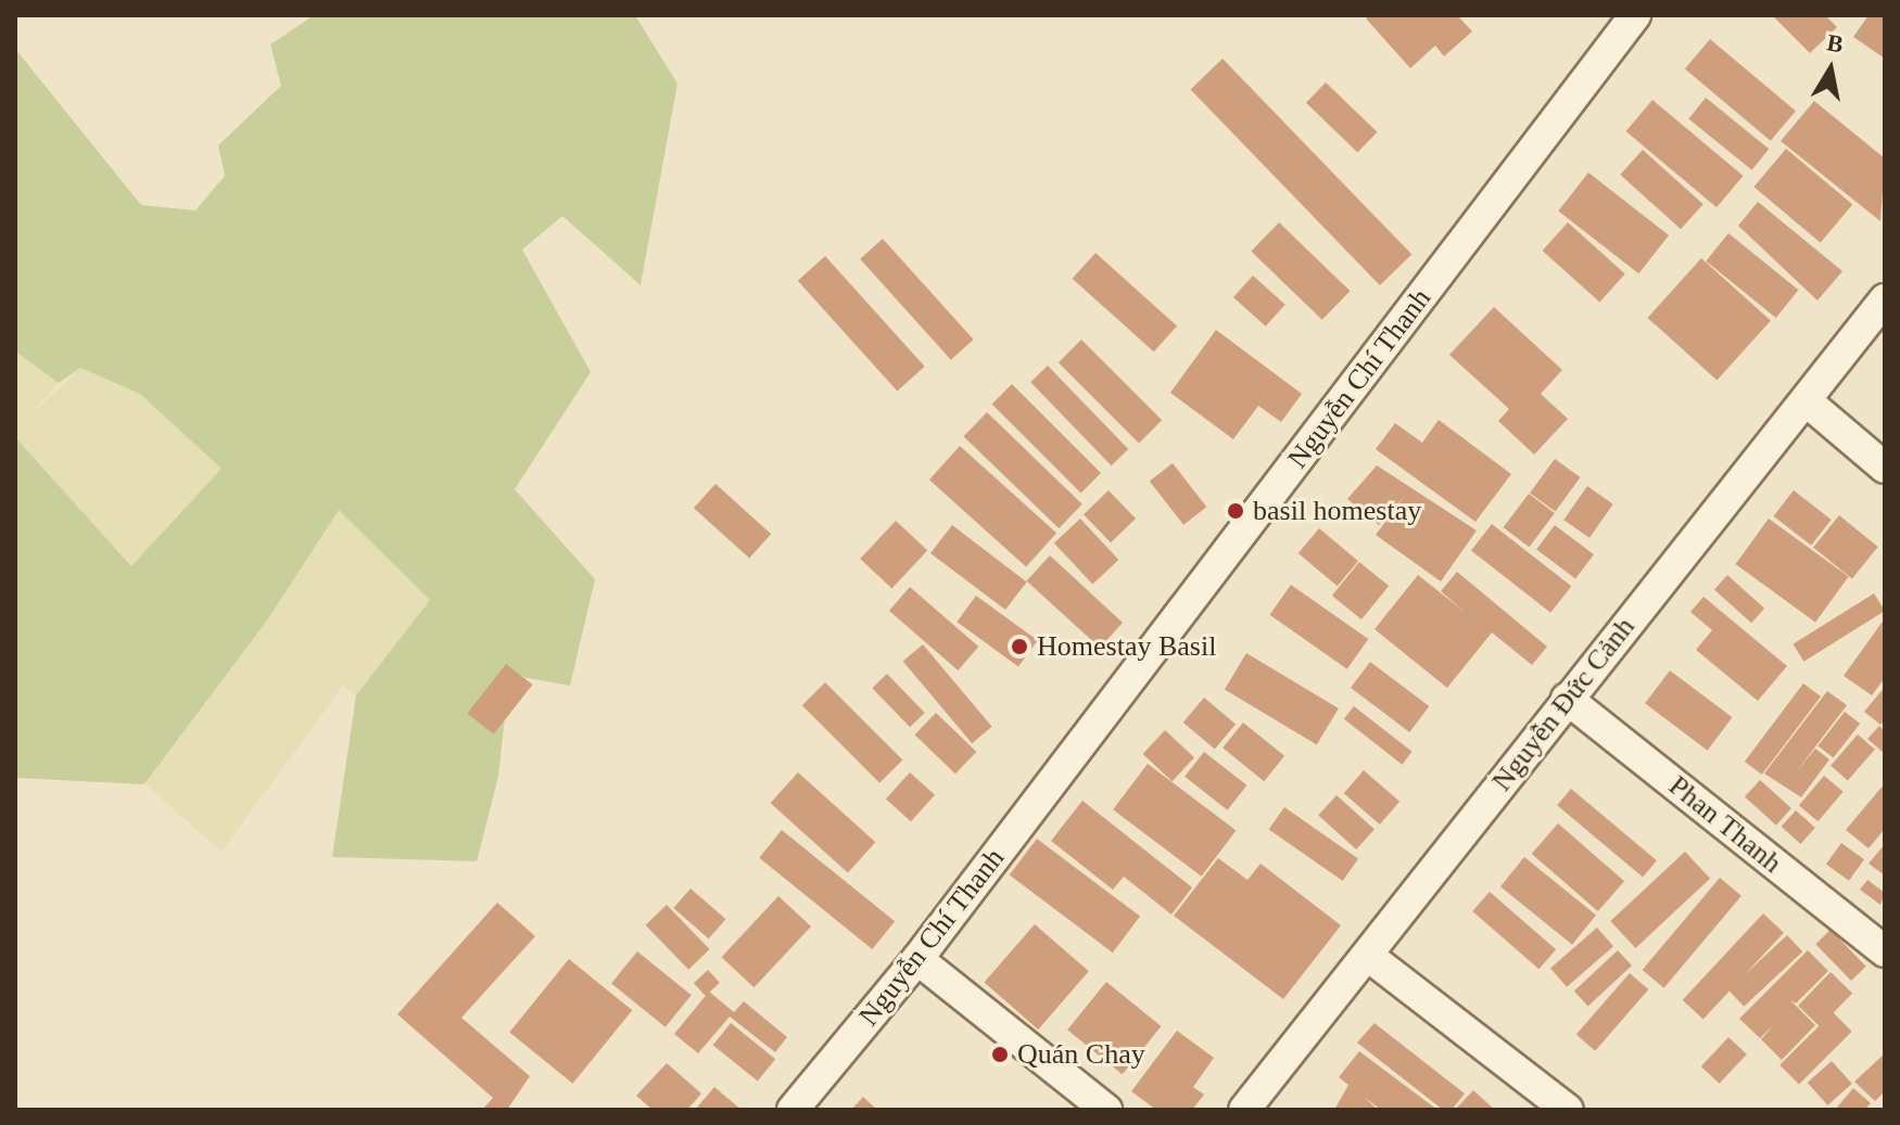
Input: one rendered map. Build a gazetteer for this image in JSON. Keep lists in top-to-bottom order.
{
  "streets": {
    "street": ["Nguyễn Chí Thanh", "Nguyễn Đức Cảnh", "Phan Thanh"]
  },
  "crossings": [
    ["Nguyễn Đức Cảnh", "Phan Thanh"]
  ],
  "places": ["basil homestay", "Homestay Basil", "Quán Chay"],
  "north": "top"
}
